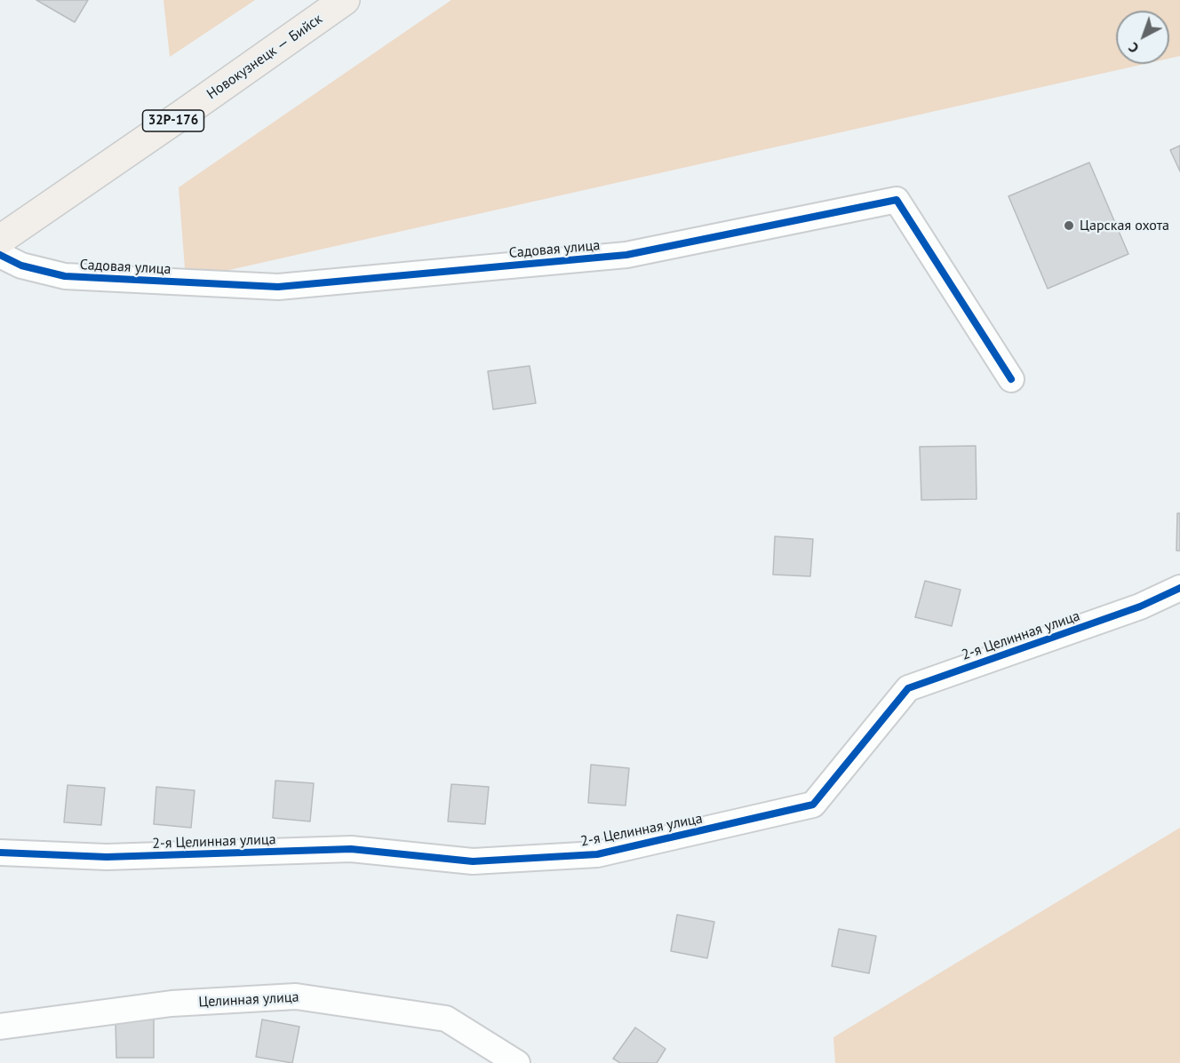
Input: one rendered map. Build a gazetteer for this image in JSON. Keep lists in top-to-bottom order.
{
  "streets": {
    "main road": ["Новокузнецк — Бийск", "32Р-176"],
    "street": ["Садовая улица", "2-я Целинная улица", "Целинная улица"]
  },
  "places": ["Царская охота"],
  "north": "bottom left"
}
